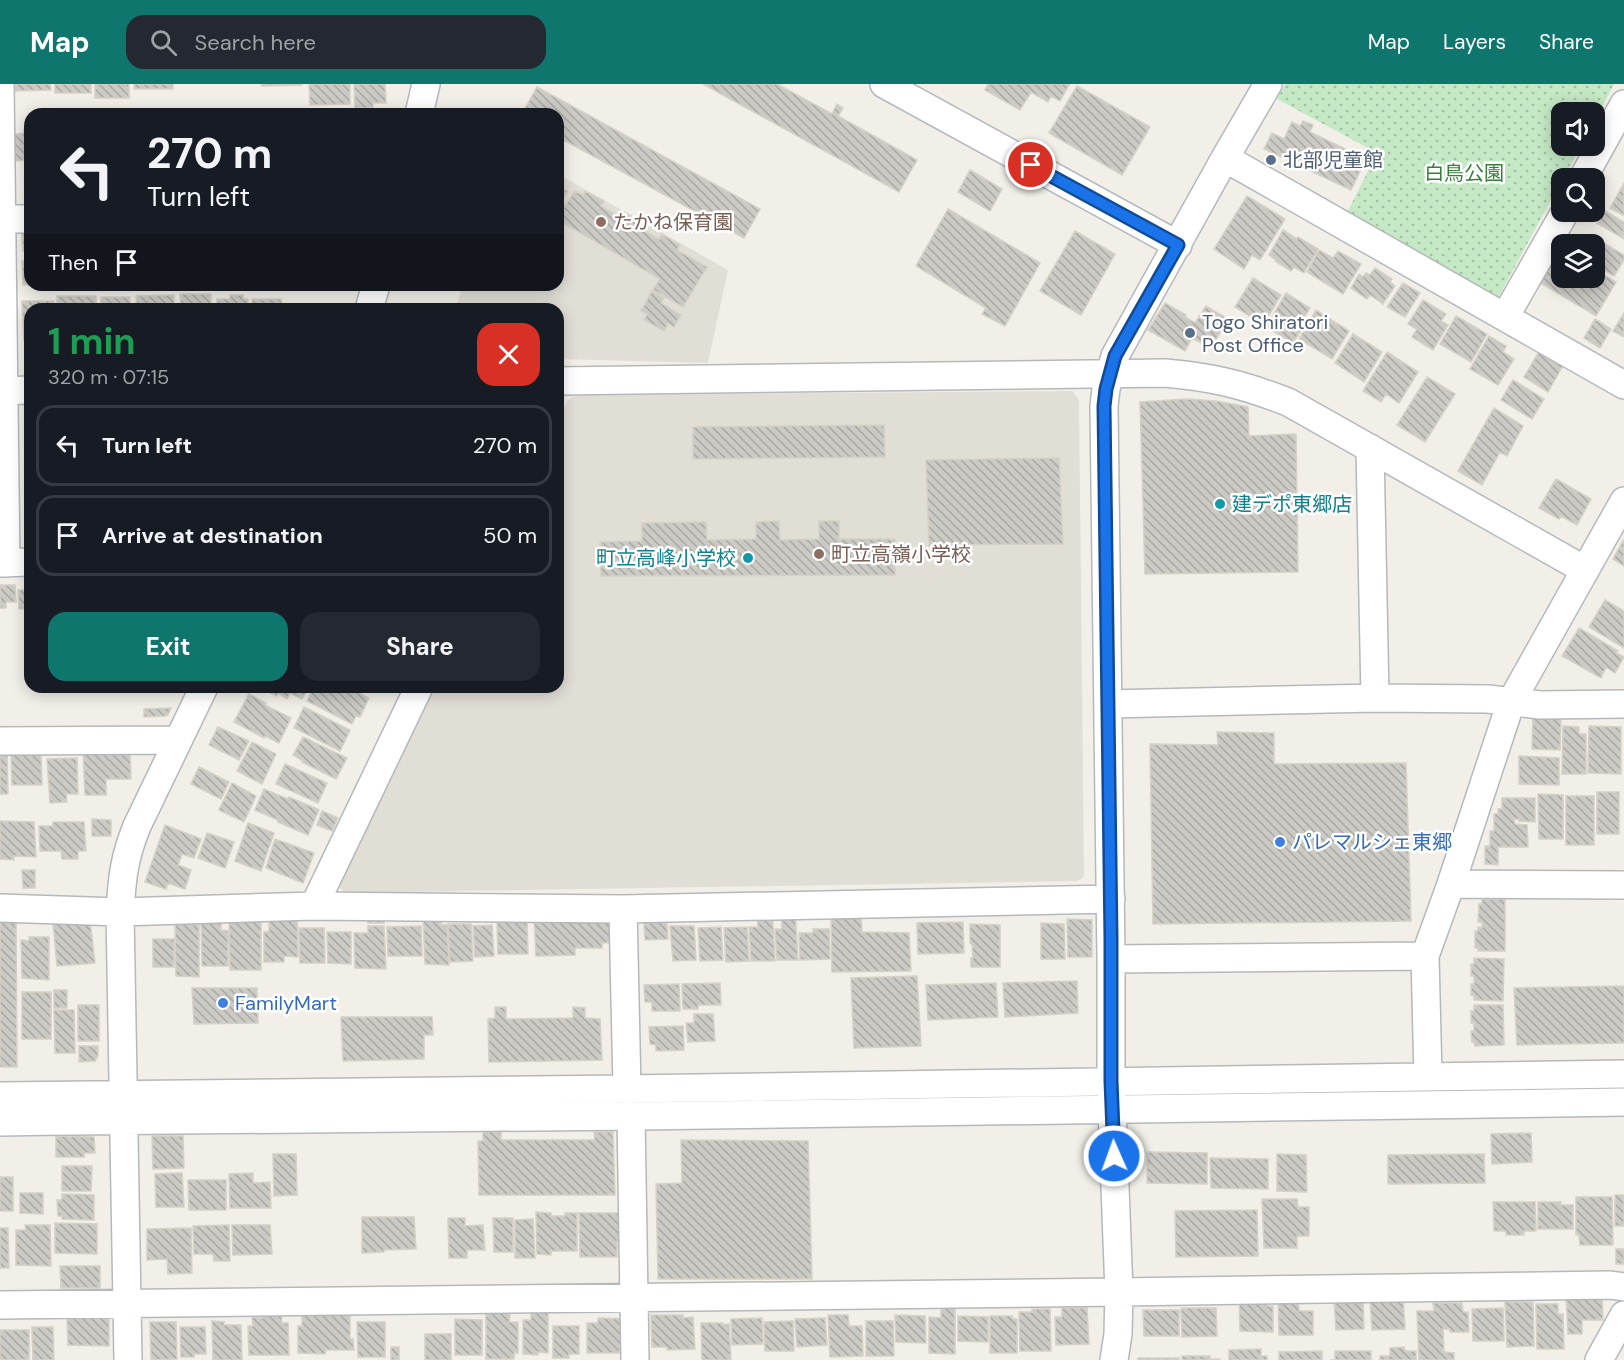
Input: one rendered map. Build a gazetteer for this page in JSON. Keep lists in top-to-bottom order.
{
  "parks": ["白鳥公園"],
  "places": [
    "北部児童館",
    "たかね保育園",
    "Togo Shiratori Post Office",
    "建デポ東郷店",
    "町立高嶺小学校",
    "町立高峰小学校",
    "パレマルシェ東郷",
    "FamilyMart"
  ],
  "page": {
    "header": "Map",
    "search": "Search here",
    "nav": ["Map", "Layers", "Share"],
    "turn": ["270 m", "Turn left"],
    "then": "Then",
    "heading": ["1 min", "320 m · 07:15"],
    "list": [
      {
        "name": "Turn left",
        "value": "270 m"
      },
      {
        "name": "Arrive at destination",
        "value": "50 m"
      }
    ],
    "buttons": ["Exit", "Share"]
  }
}
